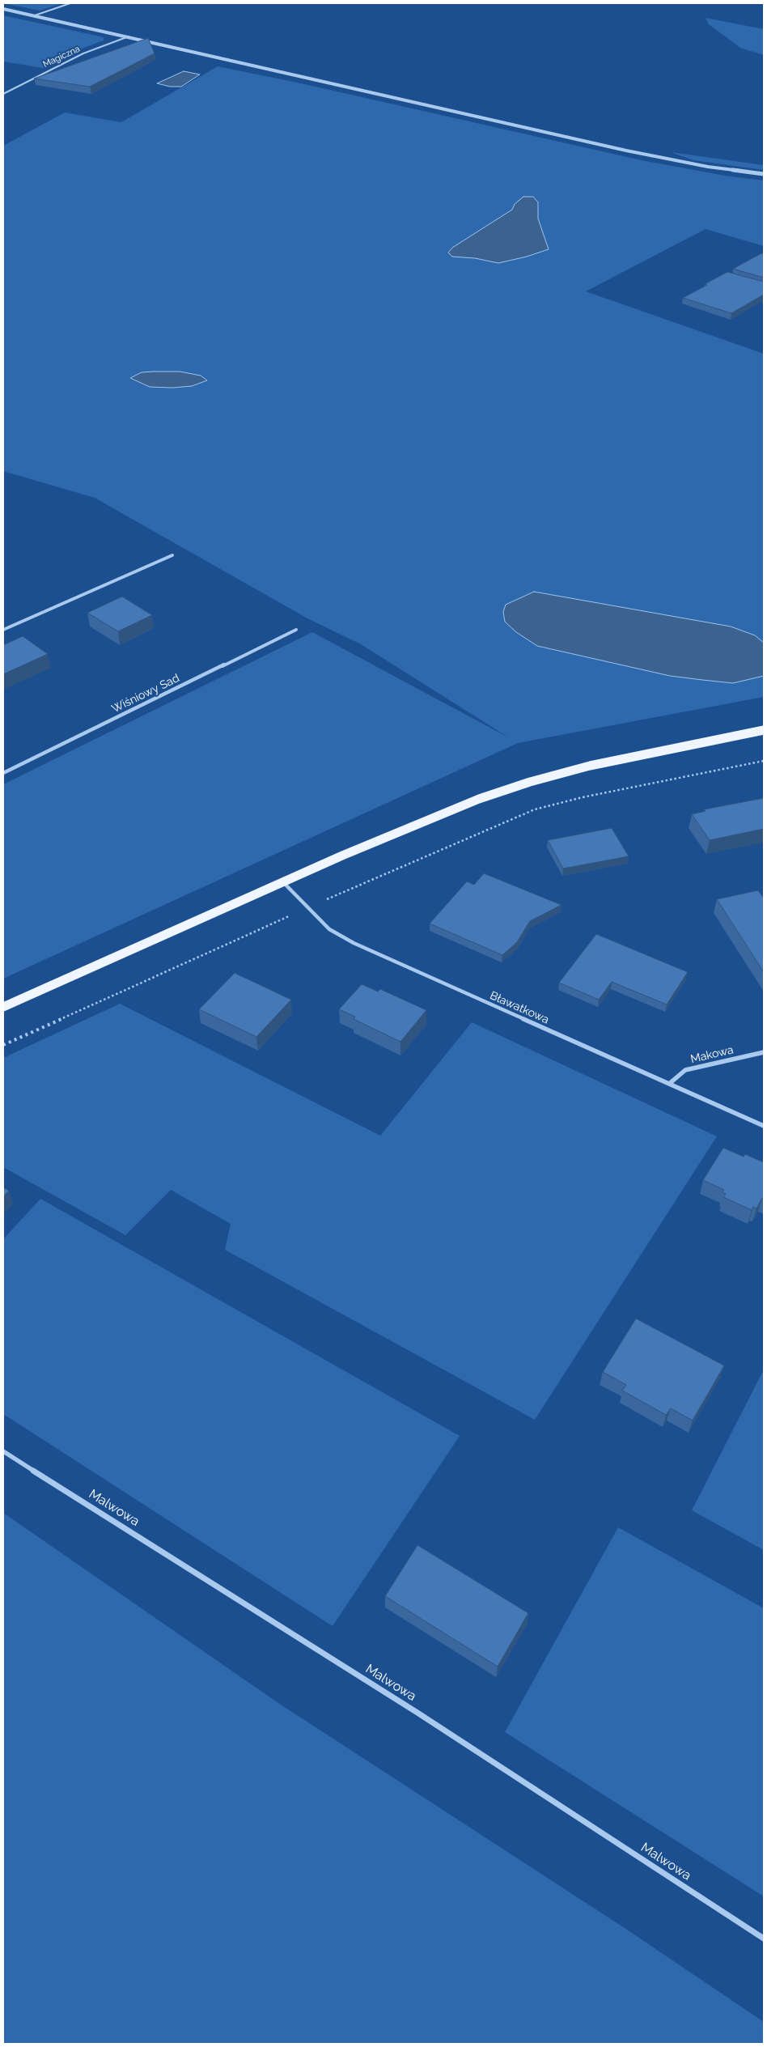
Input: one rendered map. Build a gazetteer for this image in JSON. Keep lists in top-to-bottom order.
{
  "streets": {
    "street": [
      "Magiczna",
      "Wiśniowy Sad",
      "Bławatkowa",
      "Makowa",
      "Malwowa"
    ]
  },
  "crossings": [
    ["Bławatkowa", "Makowa"]
  ]
}
